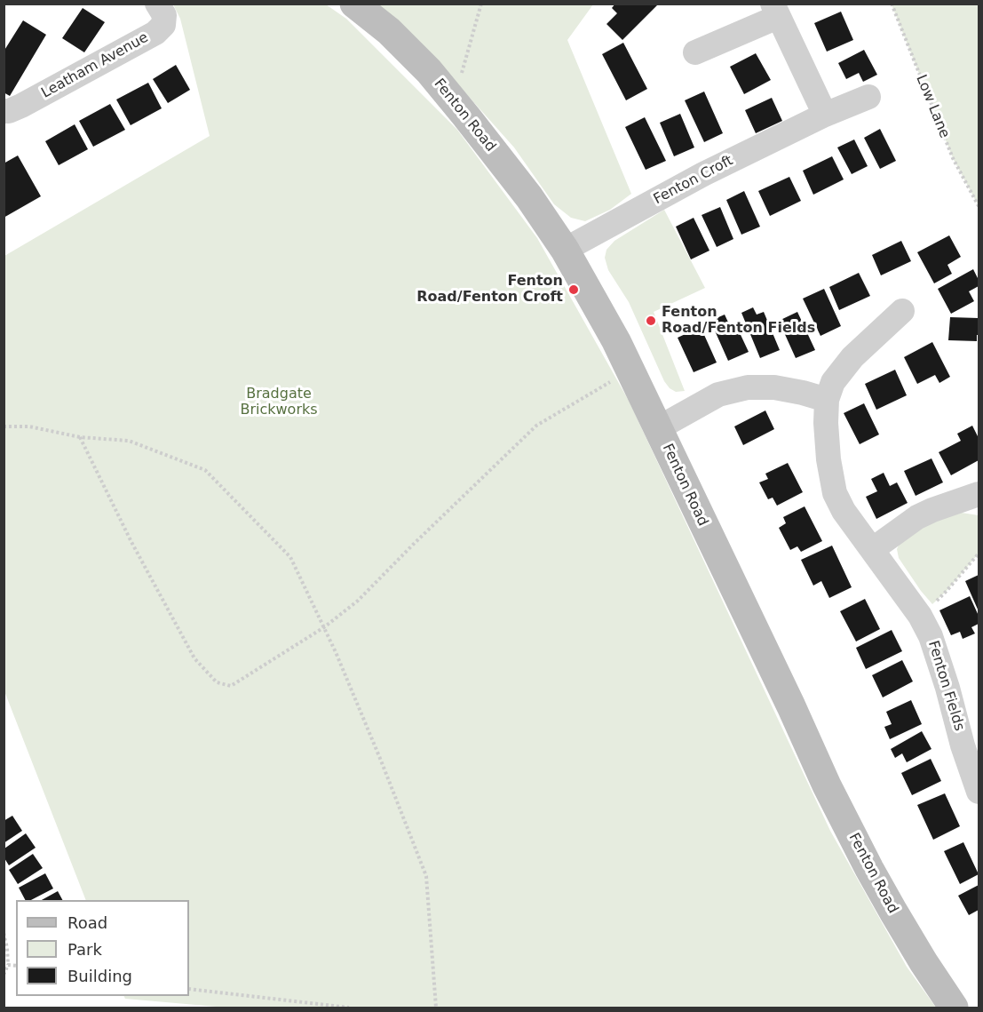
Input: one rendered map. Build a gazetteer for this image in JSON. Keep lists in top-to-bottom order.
{
  "streets": {
    "street": [
      "Leatham Avenue",
      "Fenton Road",
      "Fenton Croft",
      "Fenton Fields"
    ],
    "path": ["Low Lane"]
  },
  "crossings": [
    ["Fenton Road", "Fenton Croft"]
  ],
  "parks": ["Bradgate Brickworks"],
  "places": ["Fenton Road/Fenton Croft", "Fenton Road/Fenton Fields"],
  "legend": ["Road", "Park", "Building"]
}
